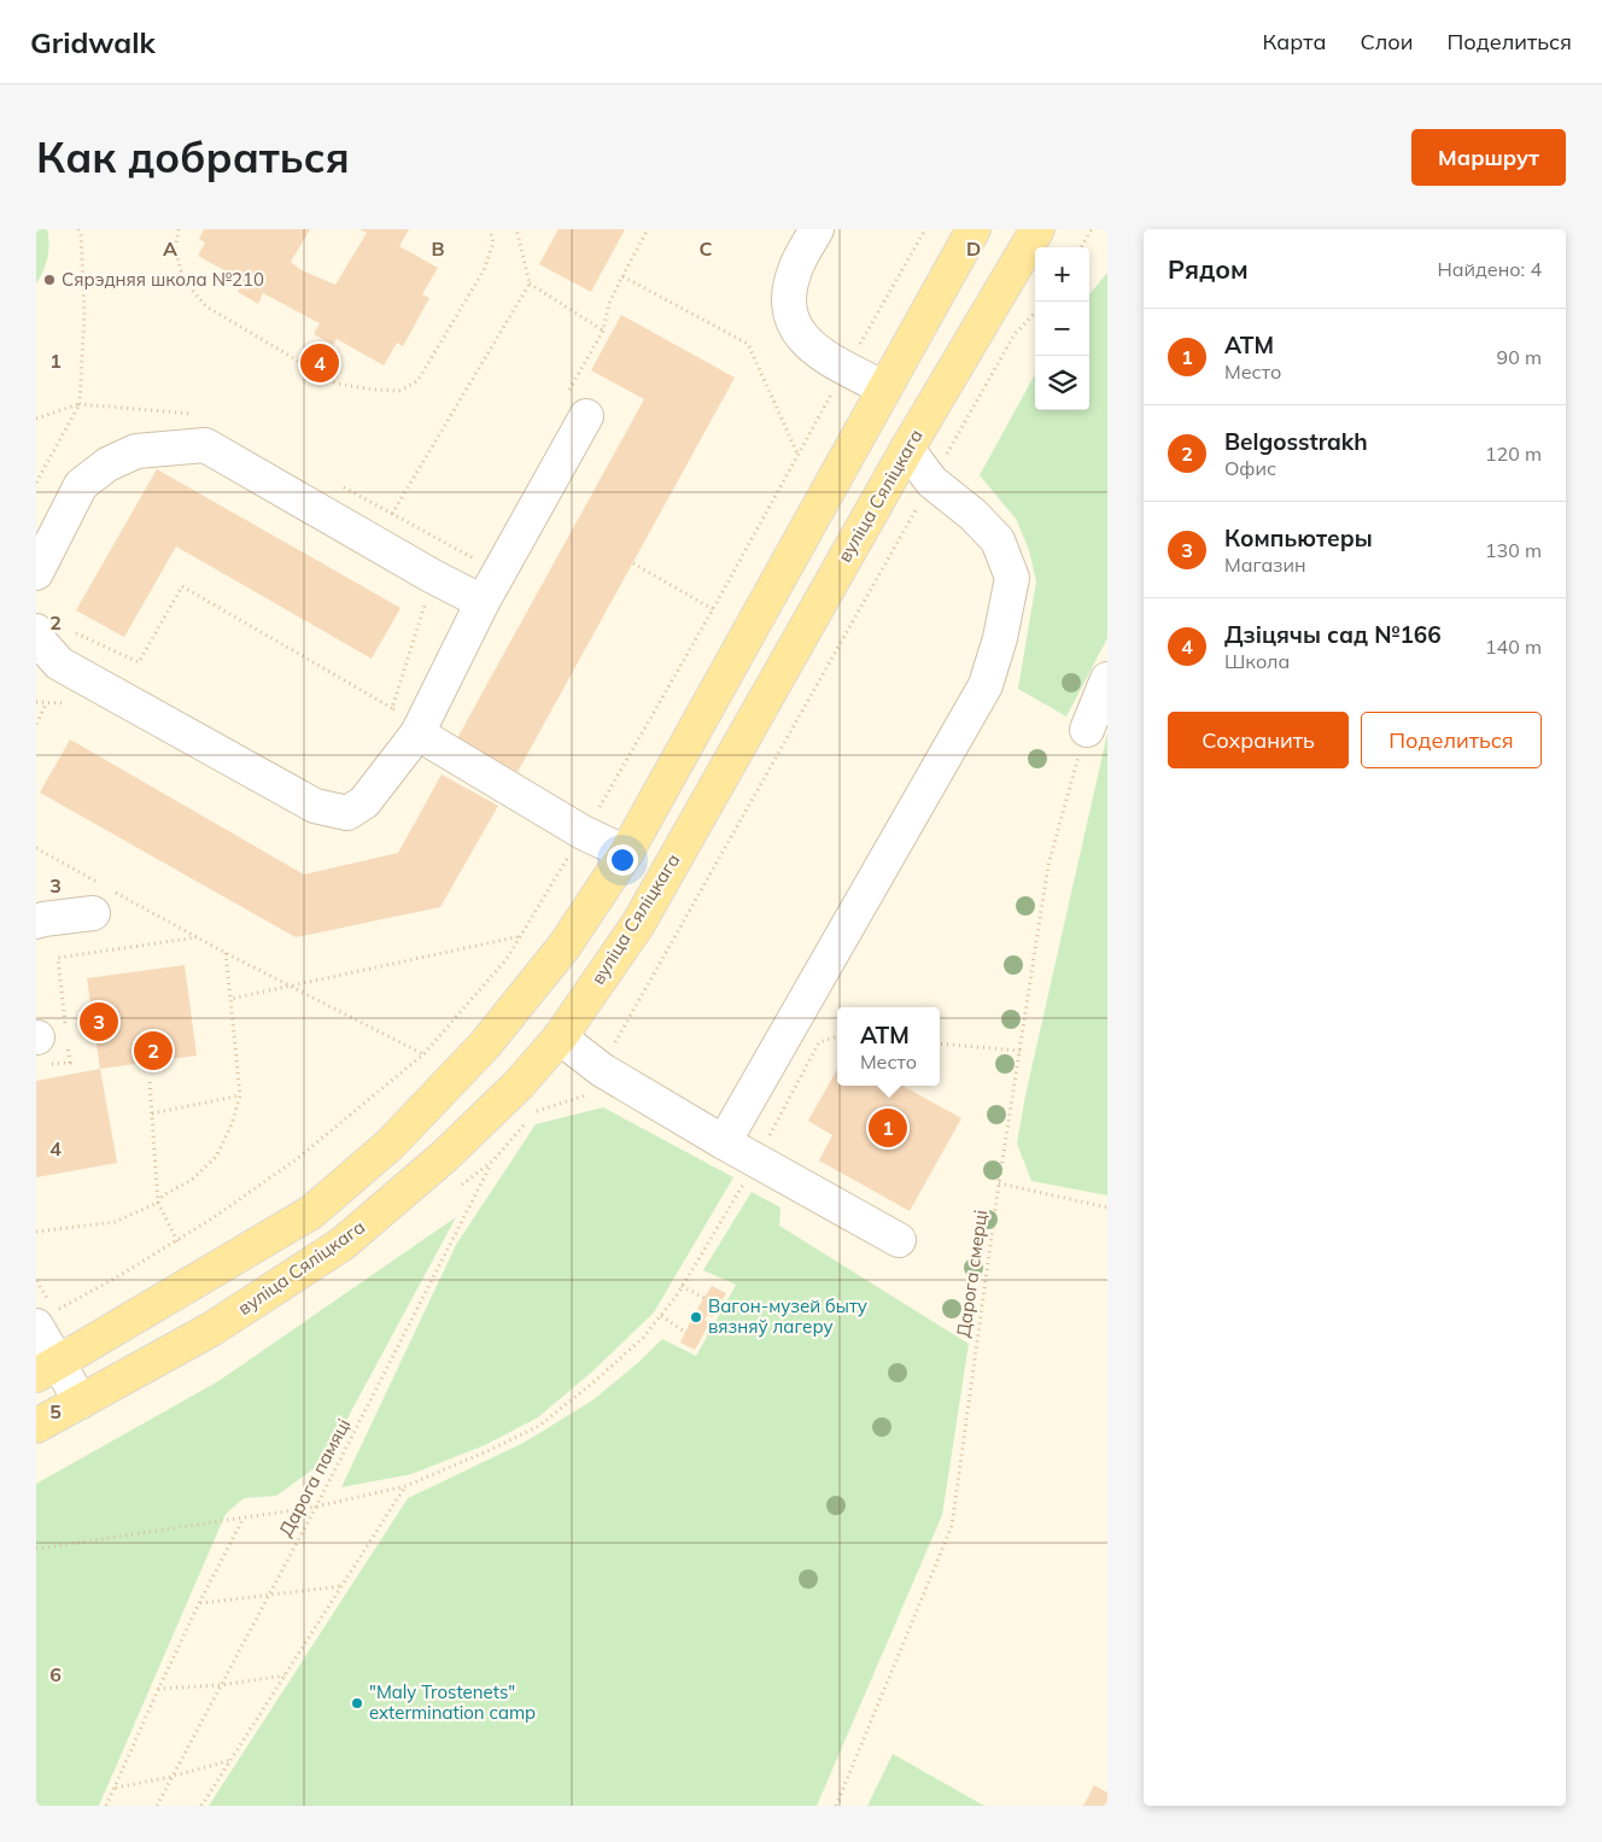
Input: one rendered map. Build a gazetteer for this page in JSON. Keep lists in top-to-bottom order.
{
  "streets": {
    "main road": ["вуліца Сяліцкага"],
    "path": ["Дарога смерці", "Дарога памяці"]
  },
  "places": ["Сярэдняя школа №210", "Вагон-музей быту вязняў лагеру", "\"Maly Trostenets\" extermination camp"],
  "page": {
    "header": "Gridwalk",
    "nav": ["Карта", "Слои", "Поделиться"],
    "buttons": [
      "Маршрут",
      ["Сохранить", "Поделиться"]
    ],
    "title": "Как добраться",
    "heading": ["Рядом", "Найдено: 4"],
    "map_buttons": ["+", "−"],
    "list": [
      {
        "mark": "1",
        "name": "АТМ",
        "note": "Место",
        "value": "90 m"
      },
      {
        "mark": "2",
        "name": "Belgosstrakh",
        "note": "Офис",
        "value": "120 m"
      },
      {
        "mark": "3",
        "name": "Компьютеры",
        "note": "Магазин",
        "value": "130 m"
      },
      {
        "mark": "4",
        "name": "Дзіцячы сад №166",
        "note": "Школа",
        "value": "140 m"
      }
    ],
    "pins": [
      "4",
      "3",
      "2",
      "1"
    ],
    "popup": ["АТМ", "Место"]
  },
  "grid": {
    "columns": [
      "A",
      "B",
      "C",
      "D"
    ],
    "rows": [
      "1",
      "2",
      "3",
      "4",
      "5",
      "6"
    ]
  }
}
